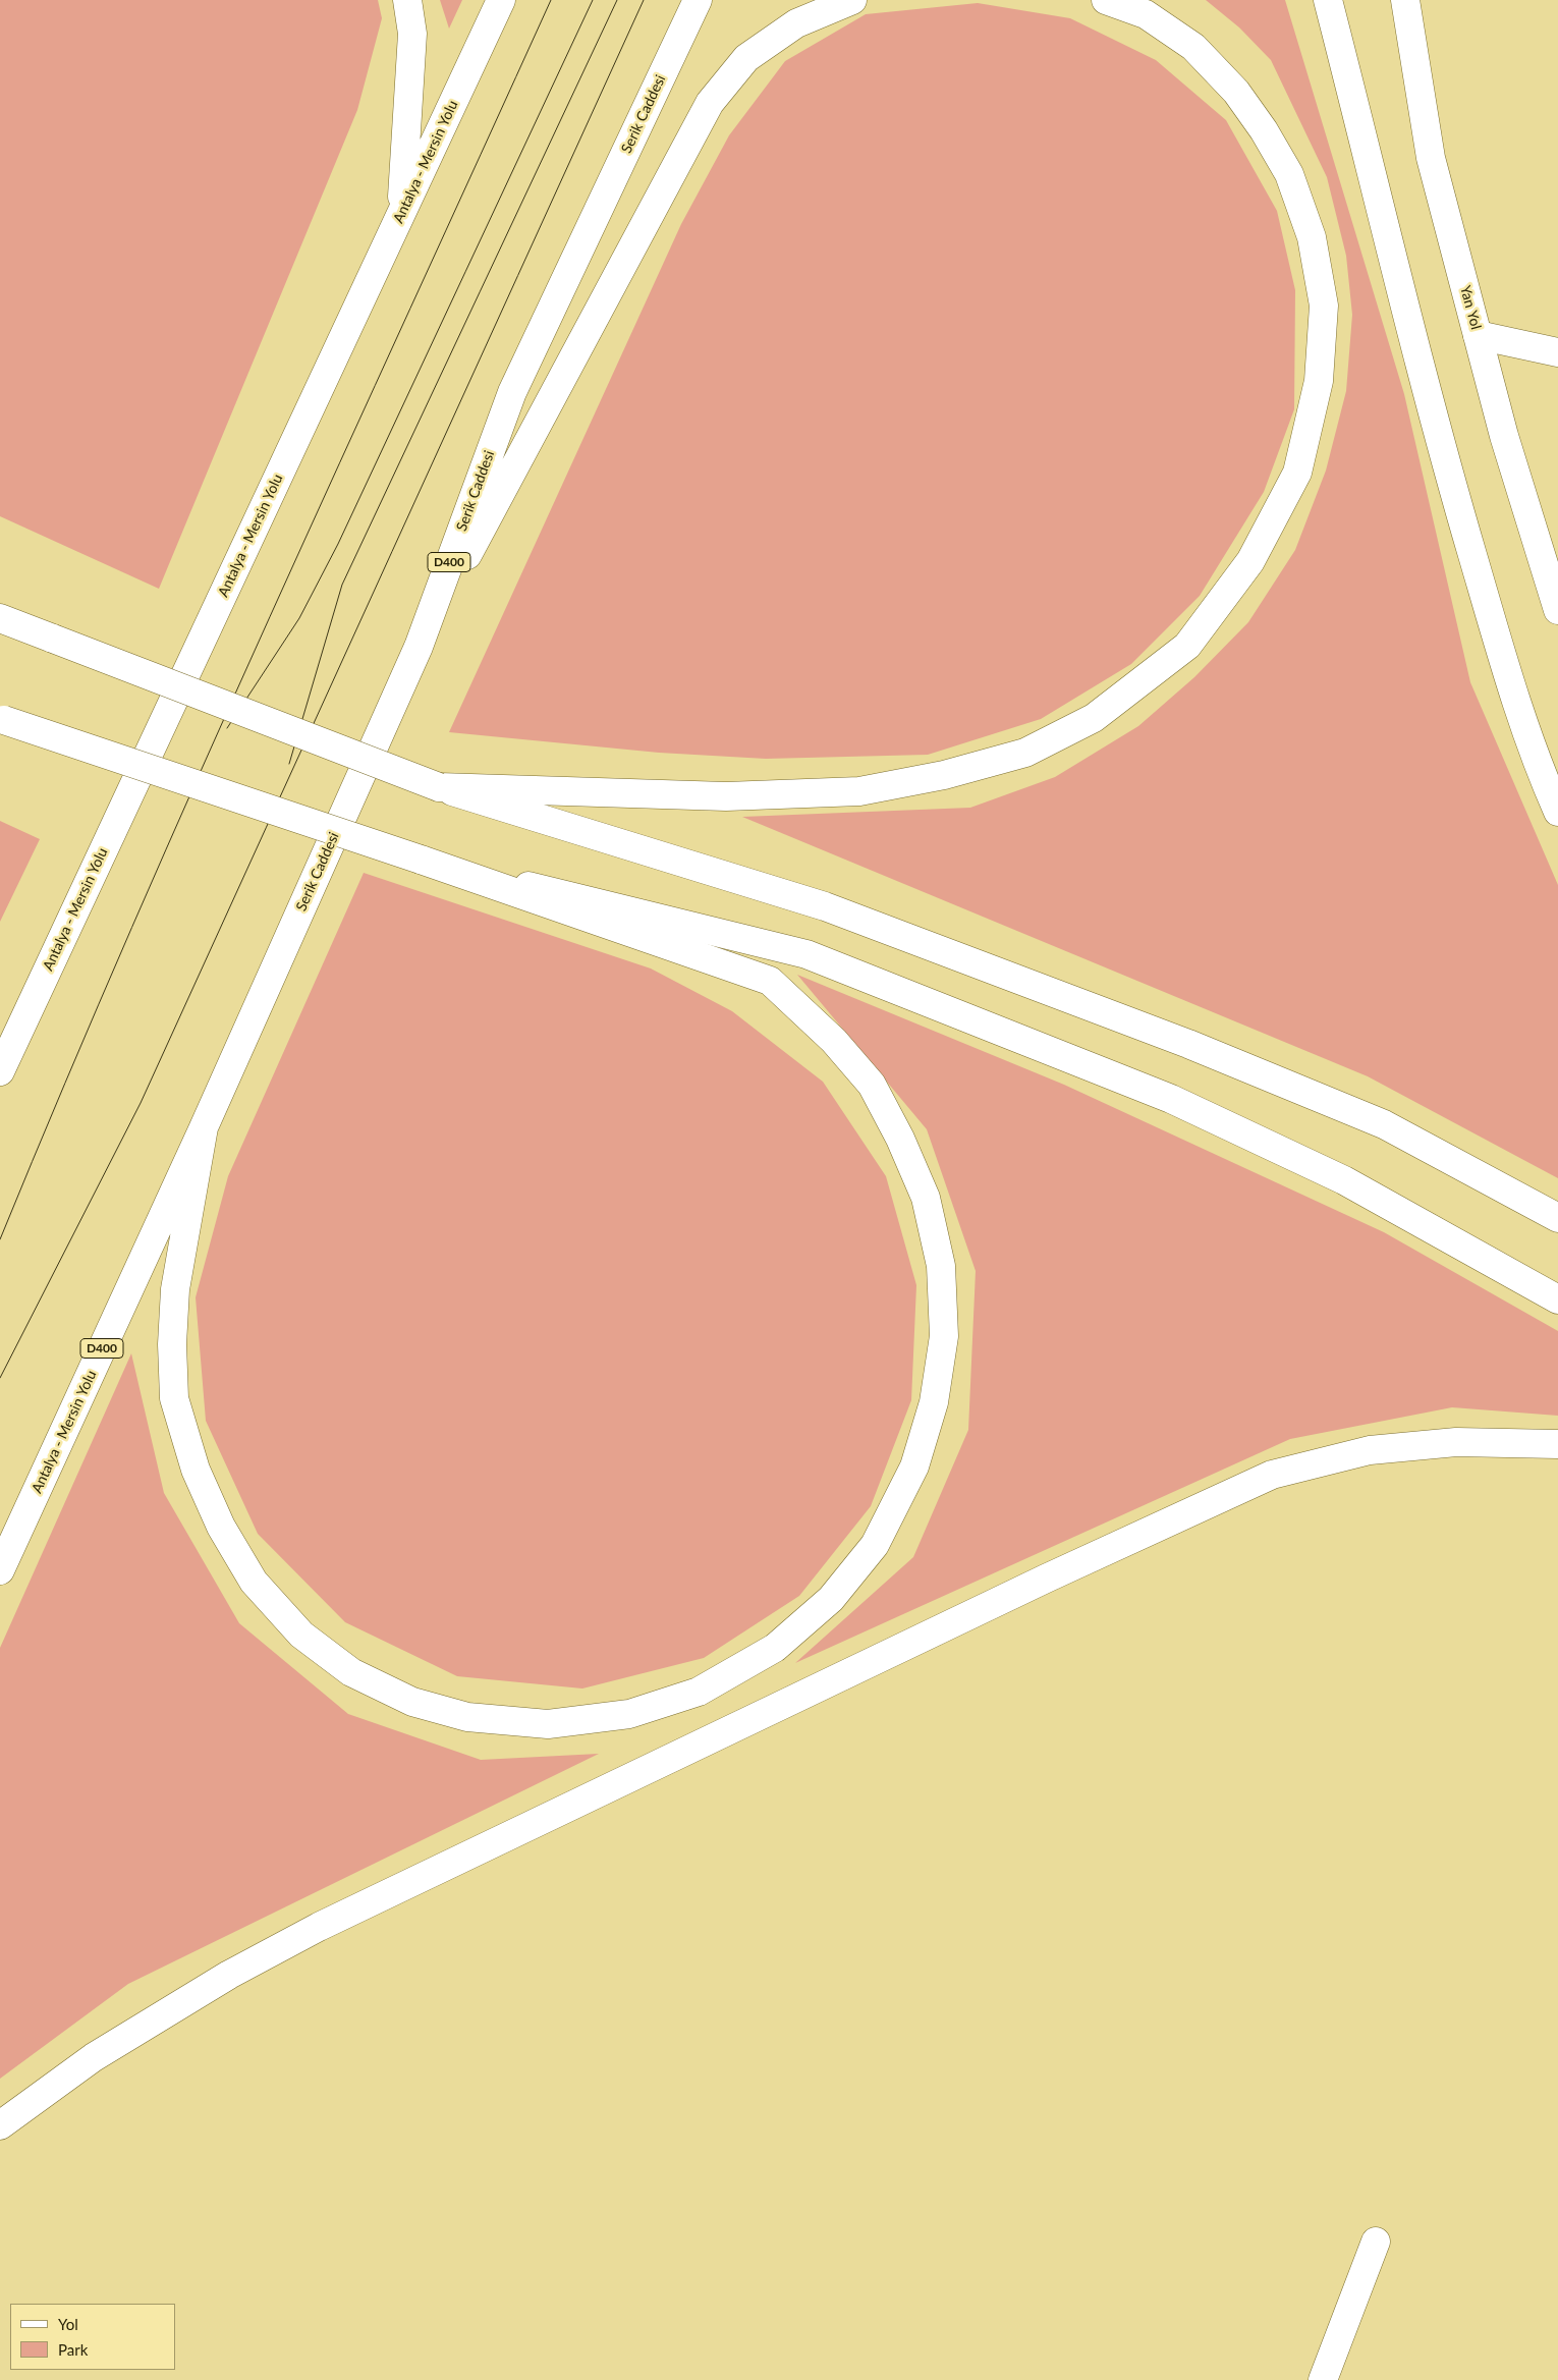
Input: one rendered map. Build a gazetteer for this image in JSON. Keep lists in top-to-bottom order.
{
  "streets": {
    "main road": [
      "Serik Caddesi",
      "Antalya - Mersin Yolu",
      "Yan Yol",
      "D400"
    ]
  },
  "crossings": [
    ["Serik Caddesi", "Antalya - Mersin Yolu"]
  ],
  "legend": ["Yol", "Park"]
}
